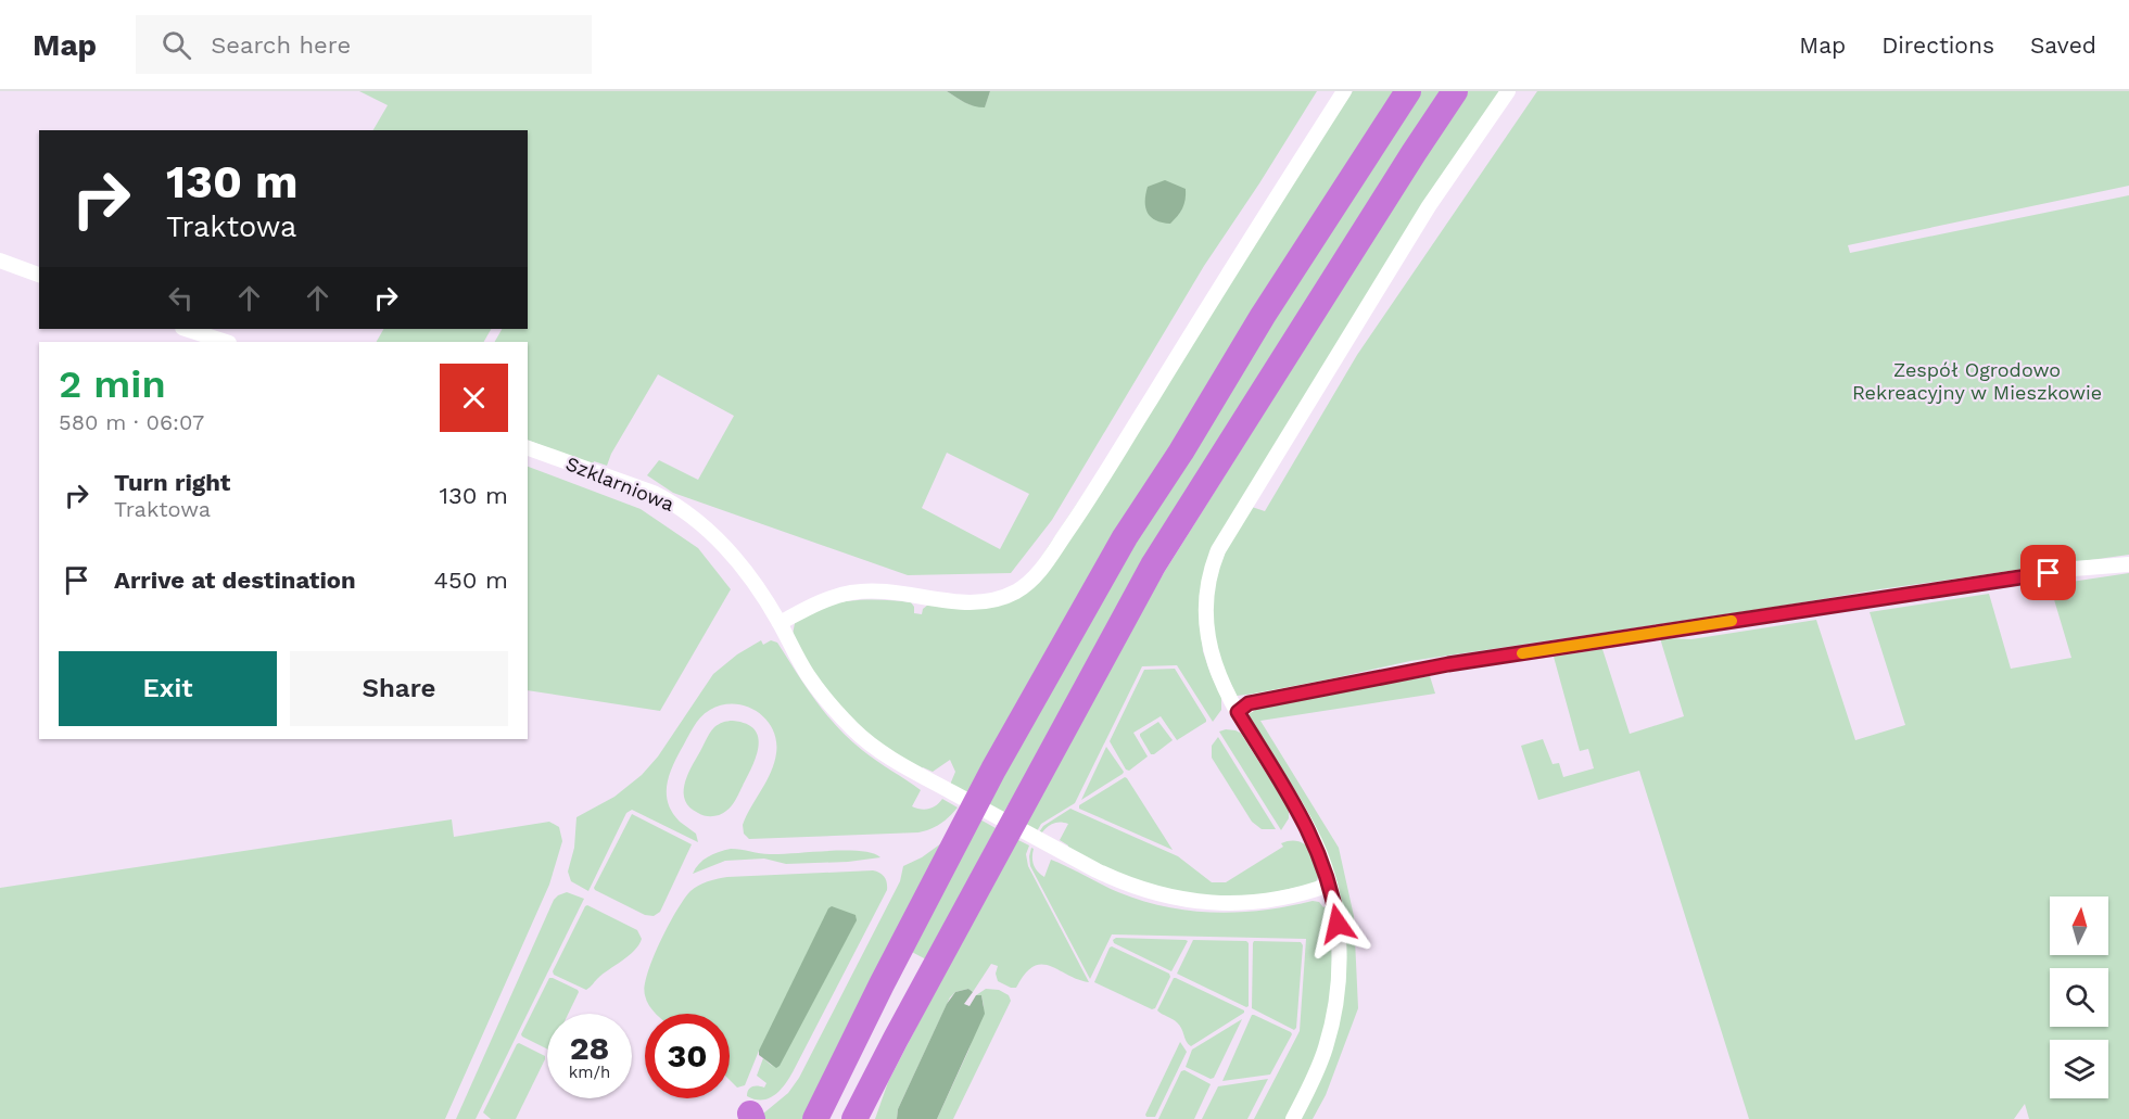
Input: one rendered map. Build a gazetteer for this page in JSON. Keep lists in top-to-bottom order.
{
  "streets": {
    "street": ["Szklarniowa"]
  },
  "parks": ["Zespół Ogrodowo Rekreacyjny w Mieszkowie"],
  "north": "top",
  "page": {
    "header": "Map",
    "search": "Search here",
    "nav": ["Map", "Directions", "Saved"],
    "turn": ["130 m", "Traktowa"],
    "heading": ["2 min", "580 m · 06:07"],
    "list": [
      {
        "name": "Turn right",
        "note": "Traktowa",
        "value": "130 m"
      },
      {
        "name": "Arrive at destination",
        "value": "450 m"
      }
    ],
    "buttons": ["Exit", "Share"],
    "speed": "28 km/h",
    "limit": "30"
  }
}
